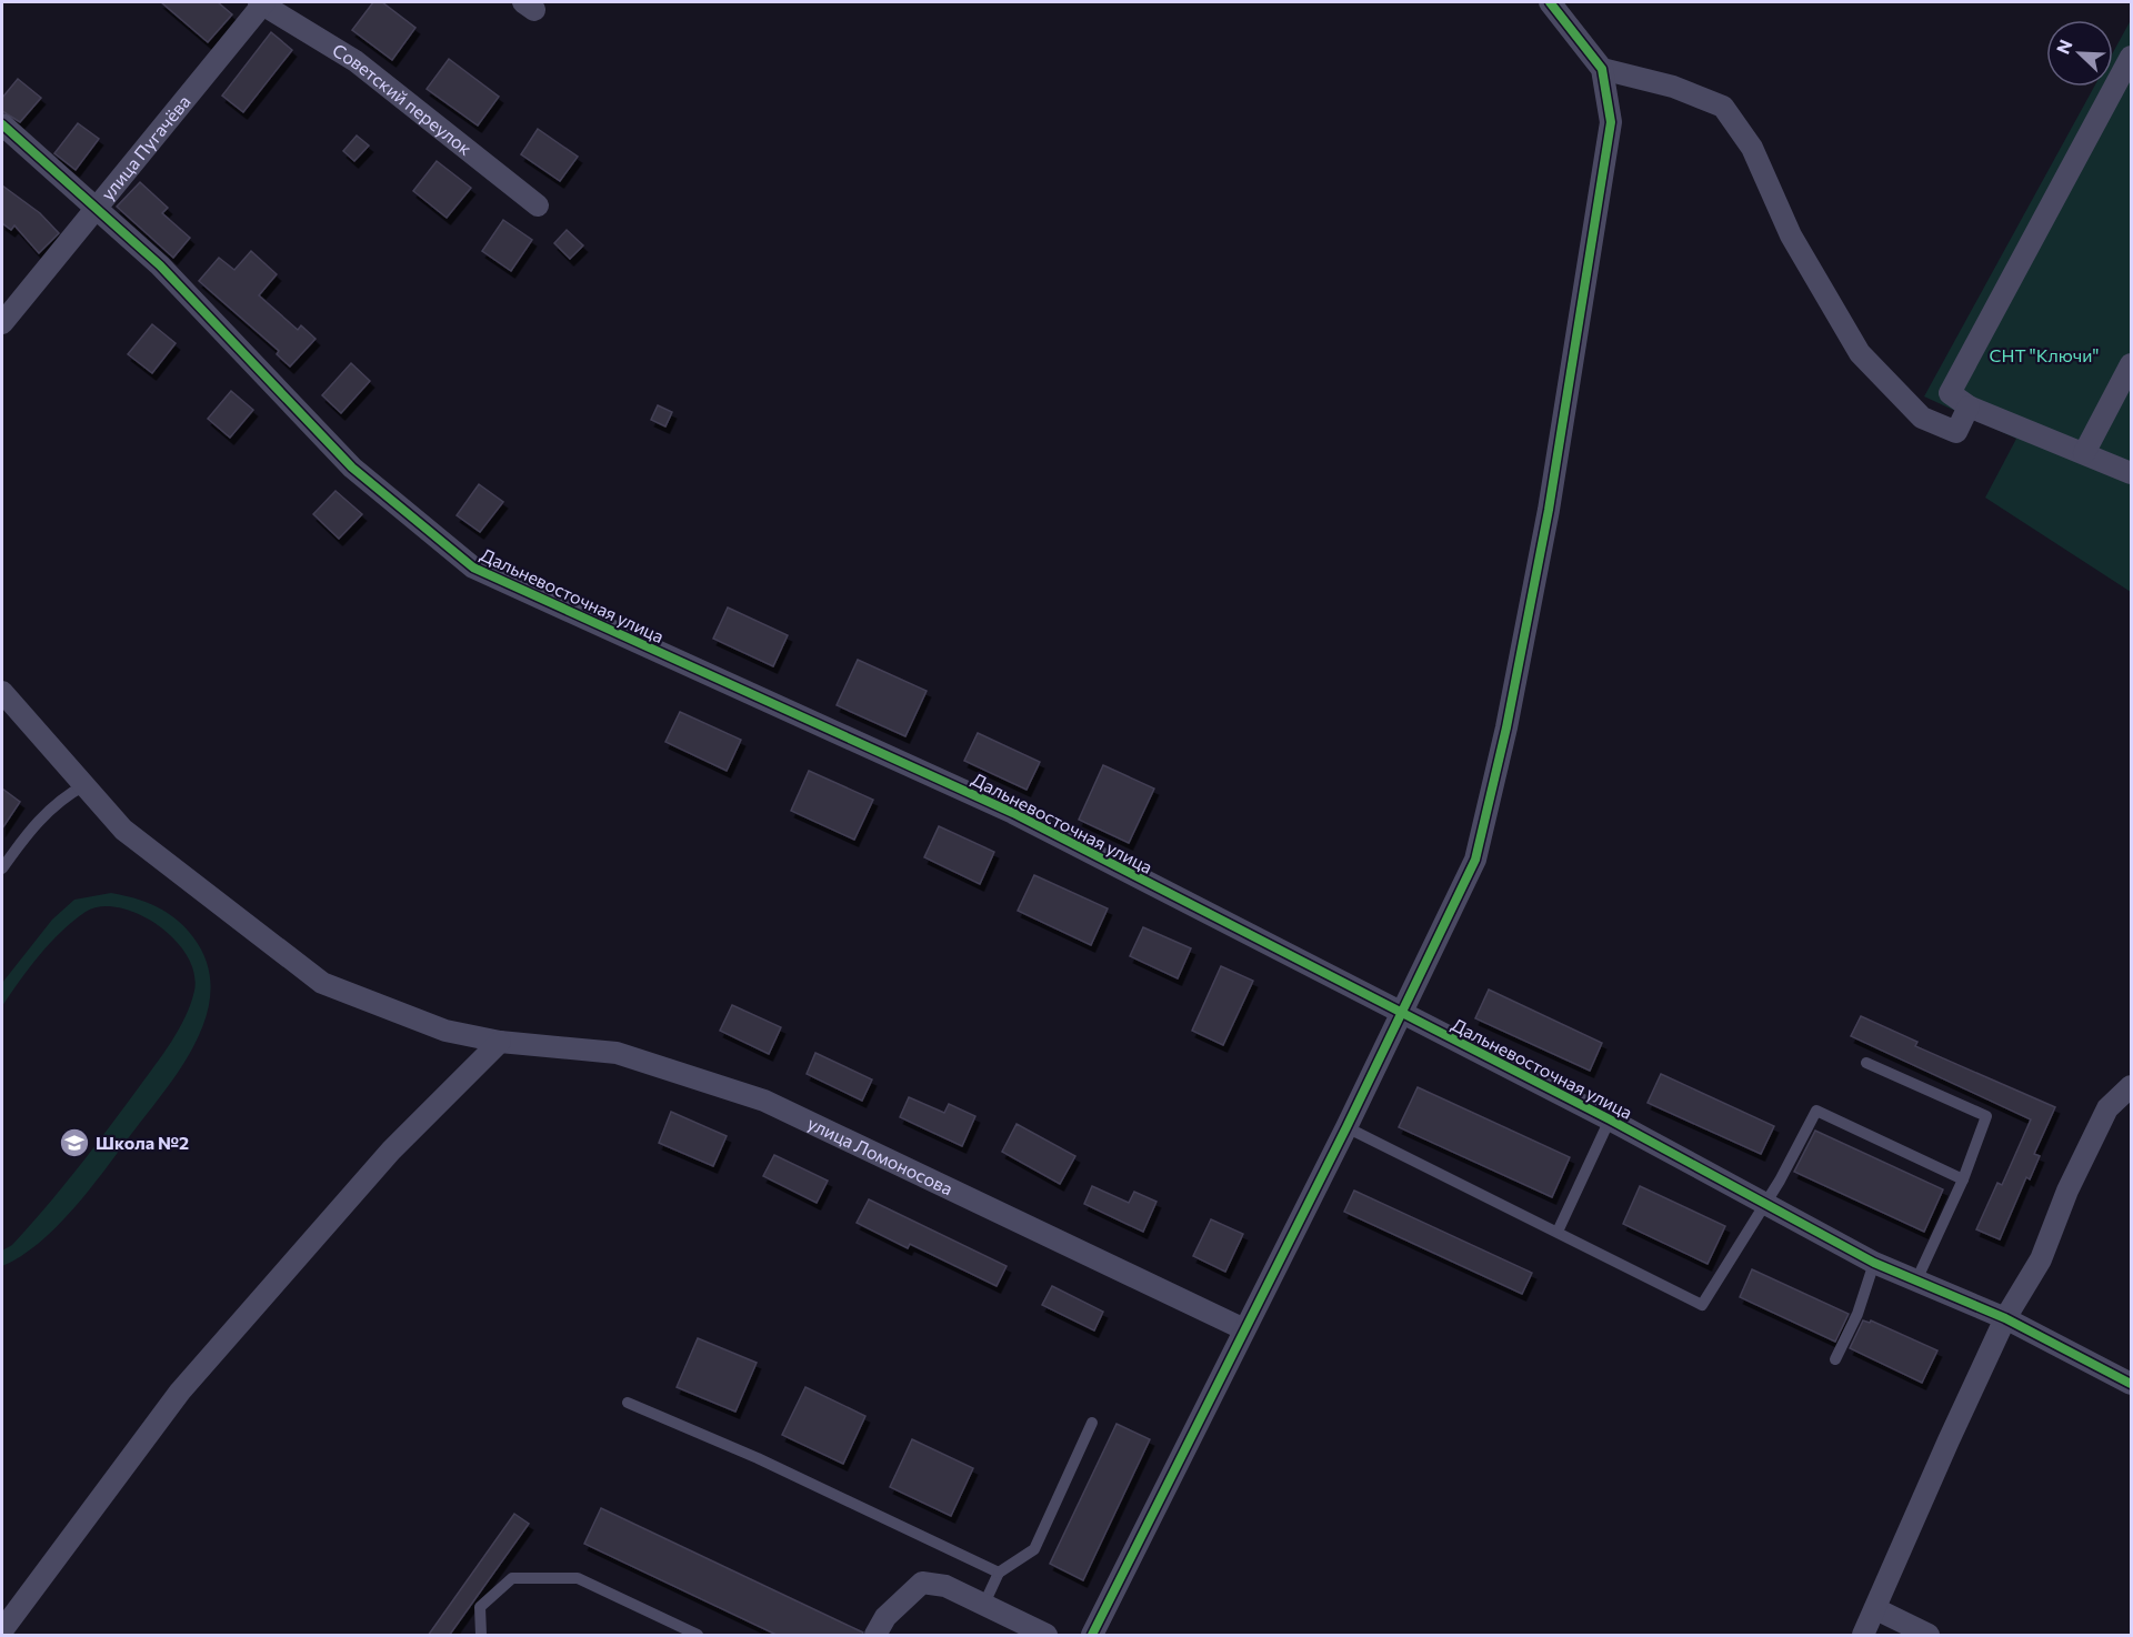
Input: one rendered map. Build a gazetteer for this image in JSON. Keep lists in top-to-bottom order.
{
  "streets": {
    "street": [
      "Советский переулок",
      "улица Пугачёва",
      "Дальневосточная улица",
      "улица Ломоносова"
    ]
  },
  "crossings": [
    ["Советский переулок", "улица Пугачёва"],
    ["улица Пугачёва", "Дальневосточная улица"]
  ],
  "parks": ["СНТ \"Ключи\""],
  "places": {
    "school or university": ["Школа №2"]
  },
  "north": "top left"
}
